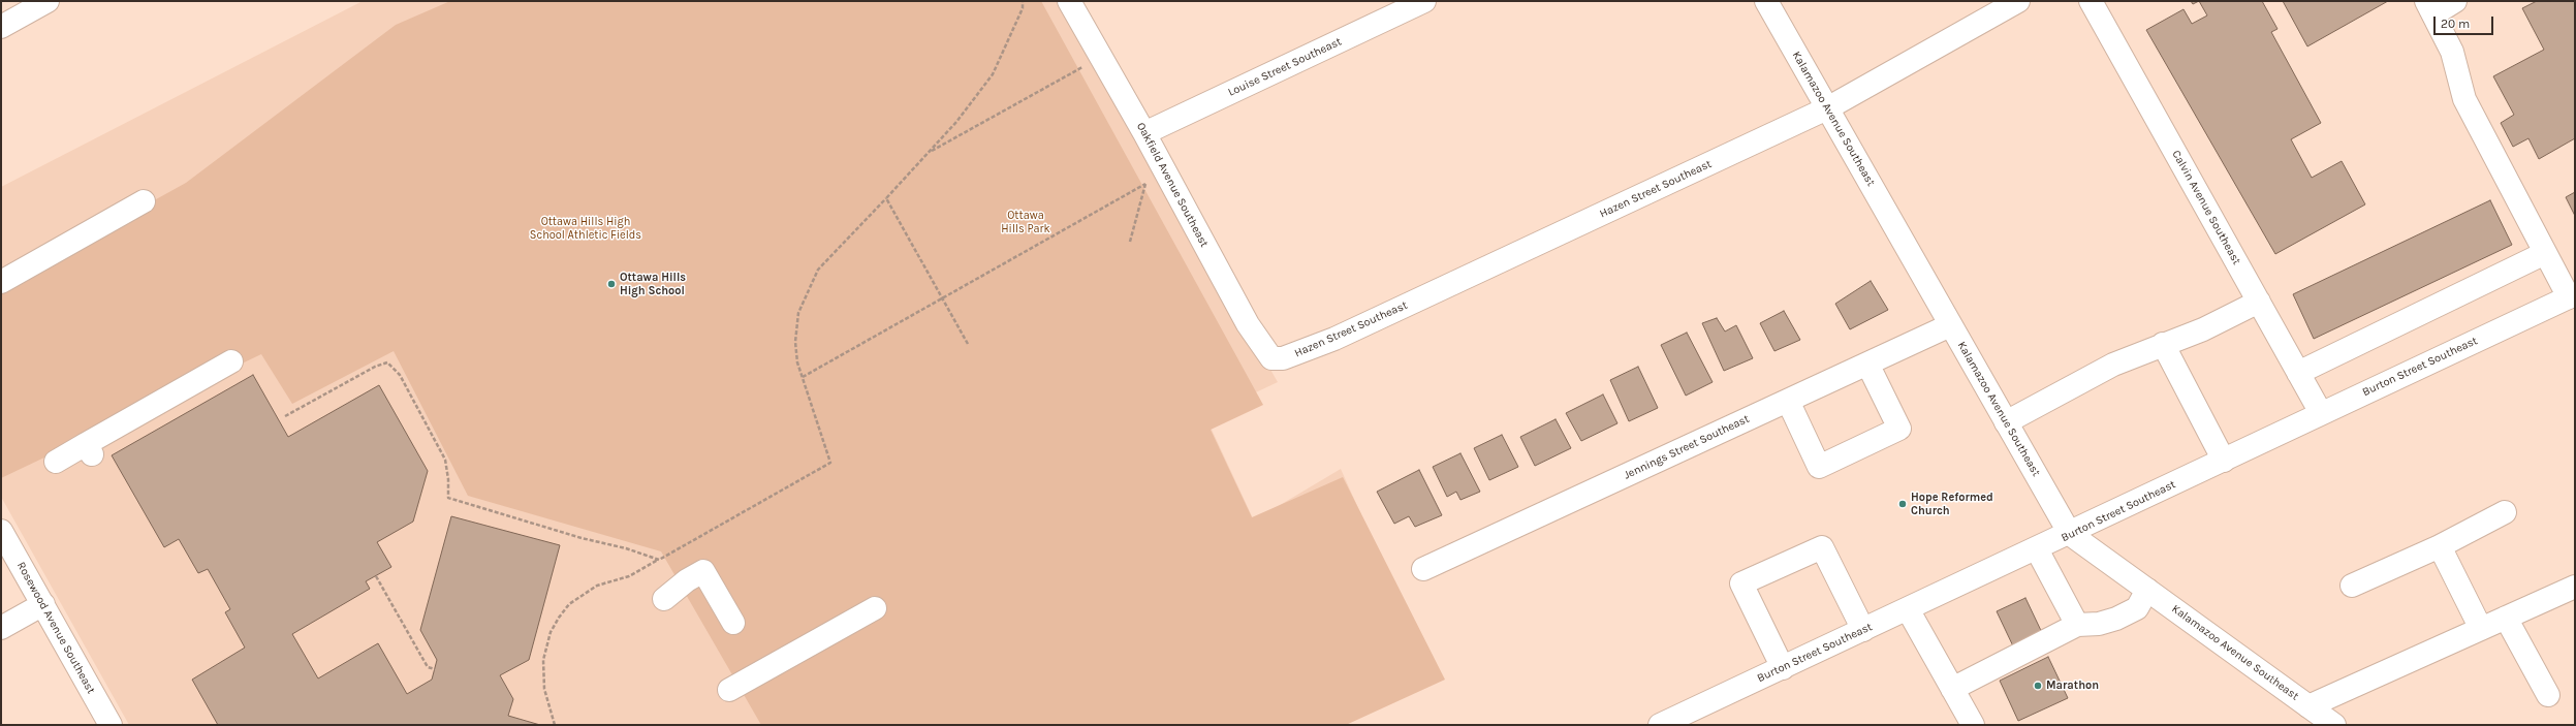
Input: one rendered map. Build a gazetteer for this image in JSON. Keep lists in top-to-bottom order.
{
  "streets": {
    "street": [
      "Louise Street Southeast",
      "Kalamazoo Avenue Southeast",
      "Oakfield Avenue Southeast",
      "Hazen Street Southeast",
      "Calvin Avenue Southeast",
      "Burton Street Southeast",
      "Jennings Street Southeast",
      "Rosewood Avenue Southeast"
    ]
  },
  "crossings": [
    ["Louise Street Southeast", "Oakfield Avenue Southeast"],
    ["Kalamazoo Avenue Southeast", "Hazen Street Southeast"],
    ["Kalamazoo Avenue Southeast", "Burton Street Southeast"],
    ["Kalamazoo Avenue Southeast", "Jennings Street Southeast"],
    ["Oakfield Avenue Southeast", "Hazen Street Southeast"],
    ["Calvin Avenue Southeast", "Burton Street Southeast"]
  ],
  "parks": ["Ottawa Hills Park", "Ottawa Hills High School Athletic Fields"],
  "places": ["Ottawa Hills High School", "Hope Reformed Church", "Marathon"],
  "scale_bar": "20 m"
}
